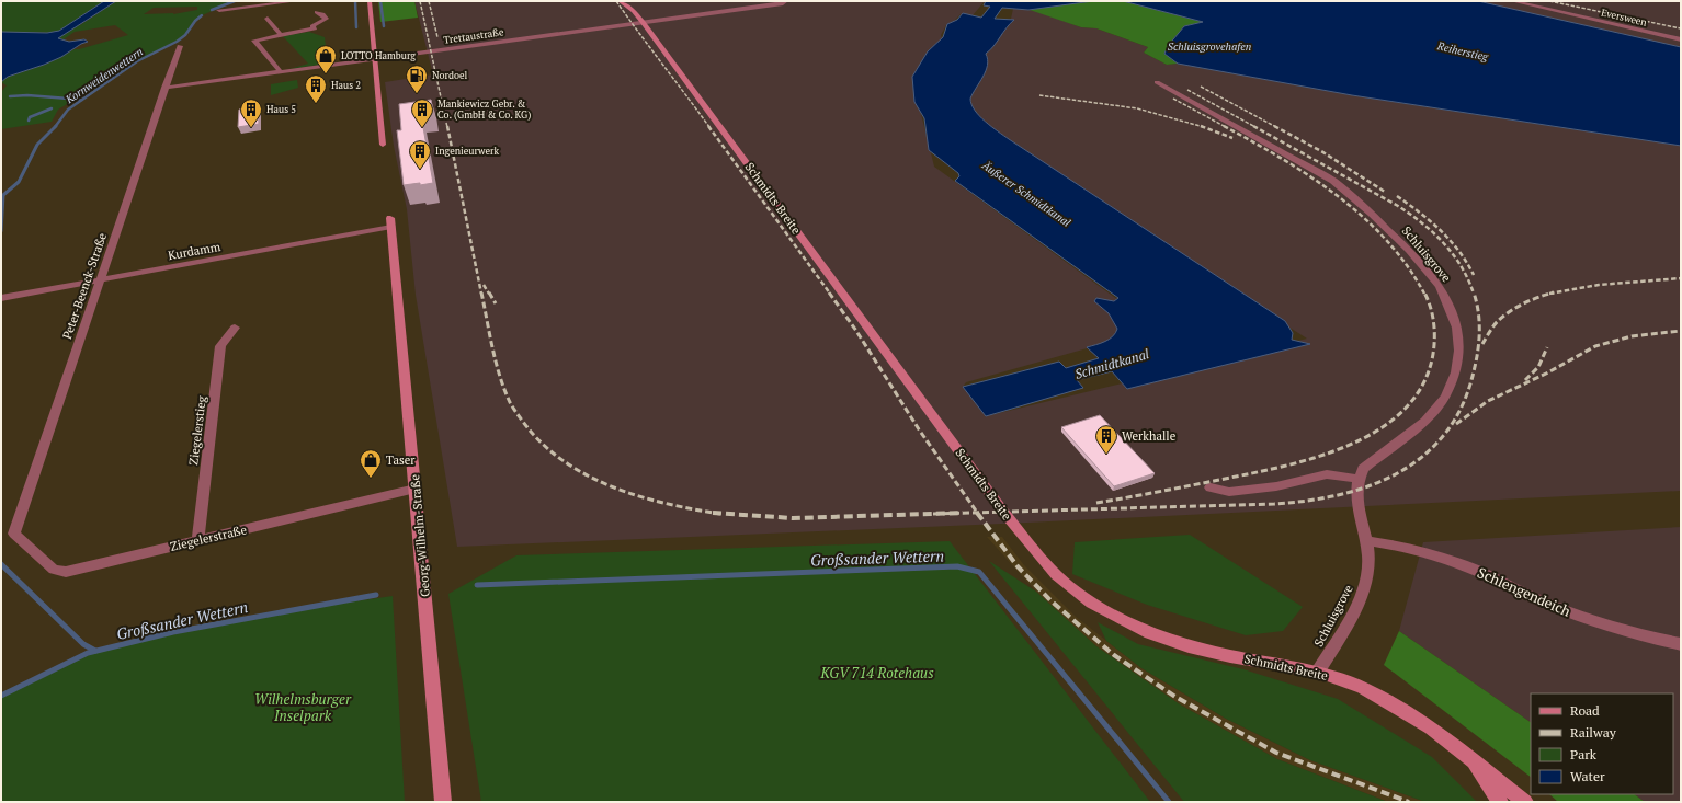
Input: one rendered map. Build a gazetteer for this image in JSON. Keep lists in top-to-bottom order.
{
  "streets": {
    "main road": ["Schmidts Breite", "Georg-Wilhelm-Straße"],
    "street": [
      "Eversween",
      "Trettaustraße",
      "Kurdamm",
      "Schluisgrove",
      "Peter-Beenck-Straße",
      "Ziegelerstieg",
      "Ziegelerstraße",
      "Schlengendeich"
    ]
  },
  "crossings": [
    ["Trettaustraße", "Schmidts Breite"],
    ["Trettaustraße", "Peter-Beenck-Straße"],
    ["Schmidts Breite", "Schluisgrove"],
    ["Kurdamm", "Peter-Beenck-Straße"],
    ["Kurdamm", "Georg-Wilhelm-Straße"],
    ["Schluisgrove", "Schlengendeich"],
    ["Peter-Beenck-Straße", "Ziegelerstraße"],
    ["Ziegelerstieg", "Ziegelerstraße"],
    ["Georg-Wilhelm-Straße", "Ziegelerstraße"]
  ],
  "water": [
    "Schluisgrovehafen",
    "Reiherstieg",
    "Kornweidenwettern",
    "Äußerer Schmidtkanal",
    "Schmidtkanal",
    "Großsander Wettern"
  ],
  "parks": ["KGV 714 Rotehaus", "Wilhelmsburger Inselpark"],
  "places": {
    "shop": ["LOTTO Hamburg", "Taser"],
    "fuel station": ["Nordoel"],
    "building": [
      "Haus 2",
      "Haus 5",
      "Mankiewicz Gebr. & Co. (GmbH & Co. KG)",
      "Ingenieurwerk",
      "Werkhalle"
    ]
  },
  "legend": [
    "Road",
    "Railway",
    "Park",
    "Water"
  ]
}
